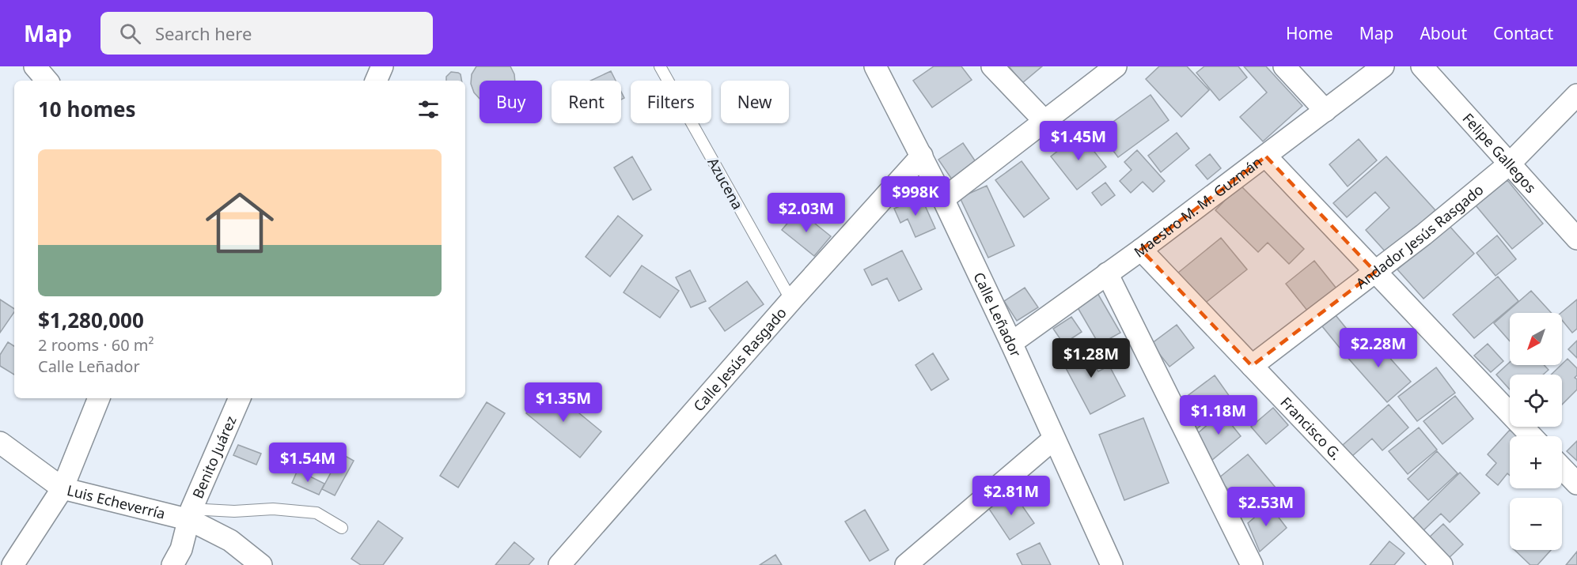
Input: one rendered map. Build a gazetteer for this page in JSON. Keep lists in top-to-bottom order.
{
  "streets": {
    "street": [
      "Felipe Gallegos",
      "Maestro M. M. Guzmán",
      "Andador Jesús Rasgado",
      "Calle Leñador",
      "Calle Jesús Rasgado",
      "Francisco G.",
      "Benito Juárez",
      "Luis Echeverría"
    ],
    "lane": ["Azucena"]
  },
  "crossings": [
    ["Felipe Gallegos", "Andador Jesús Rasgado"],
    ["Azucena", "Calle Jesús Rasgado"],
    ["Maestro M. M. Guzmán", "Calle Leñador"],
    ["Maestro M. M. Guzmán", "Francisco G."],
    ["Andador Jesús Rasgado", "Francisco G."],
    ["Calle Leñador", "Calle Jesús Rasgado"],
    ["Benito Juárez", "Luis Echeverría"]
  ],
  "north": "bottom left",
  "page": {
    "header": "Map",
    "search": "Search here",
    "nav": [
      "Home",
      "Map",
      "About",
      "Contact"
    ],
    "chip": [
      "Buy",
      "Rent",
      "Filters",
      "New"
    ],
    "heading": "10 homes",
    "price": [
      "$1.45M",
      "$998K",
      "$2.03M",
      "$2.28M",
      "$1.28M",
      "$1.35M",
      "$1.18M",
      "$1.54M",
      "$2.81M",
      "$2.53M"
    ],
    "list": [
      {
        "name": "$1,280,000",
        "note": "2 rooms · 60 m² · Calle Leñador"
      }
    ],
    "map_buttons": ["+", "−"]
  }
}
